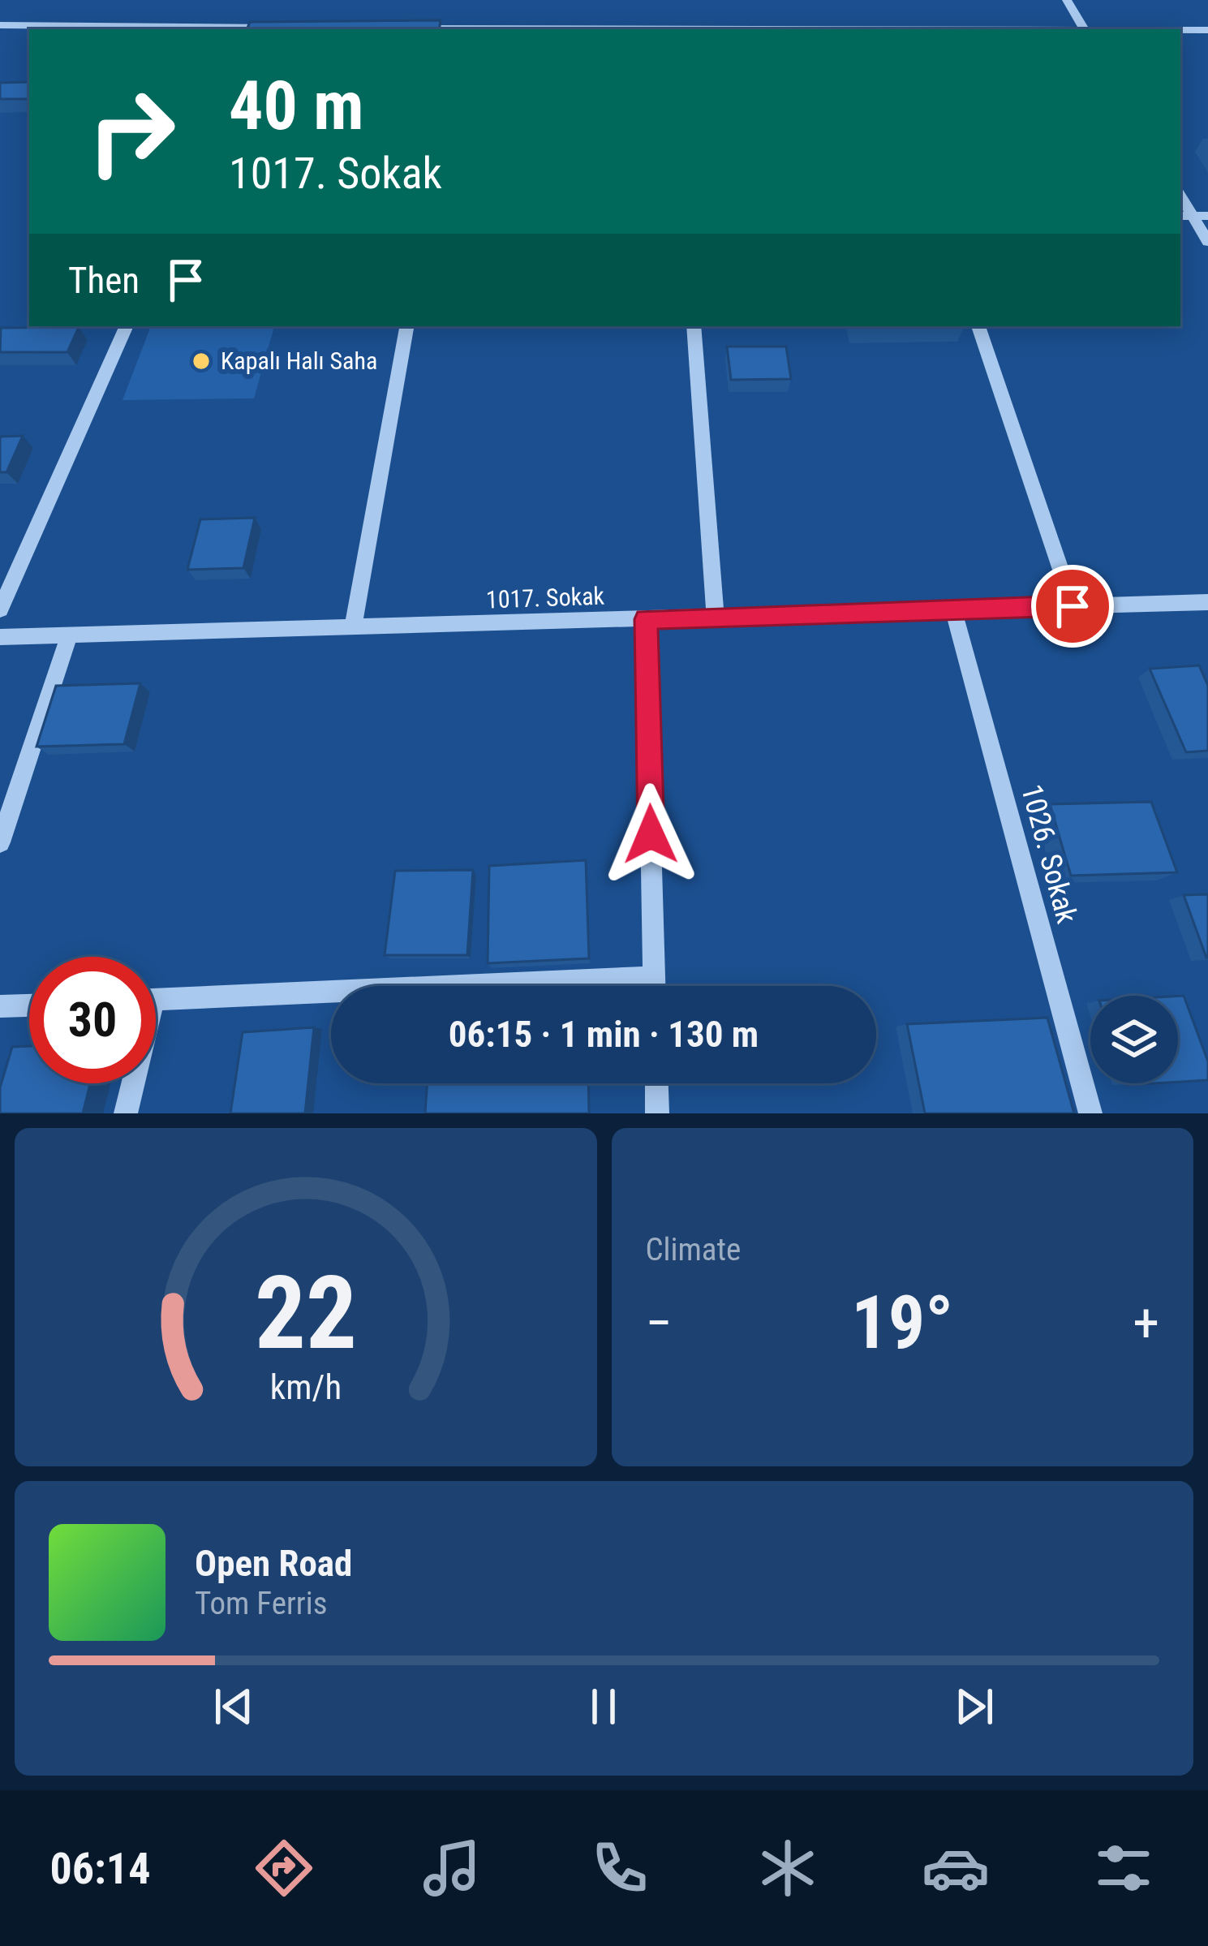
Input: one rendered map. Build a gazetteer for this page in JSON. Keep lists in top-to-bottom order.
{
  "streets": {
    "street": ["1017. Sokak", "1026. Sokak"]
  },
  "crossings": [
    ["1017. Sokak", "1026. Sokak"]
  ],
  "places": ["Kapalı Halı Saha"],
  "page": {
    "turn": ["40 m", "1017. Sokak"],
    "then": "Then",
    "limit": "30",
    "trip": "06:15 · 1 min · 130 m",
    "tile": "Climate",
    "heat": ["−", "19°", "+"],
    "song": ["Open Road", "Tom Ferris"],
    "tabs": "06:14",
    "gauge": ["22", "km/h"]
  }
}
